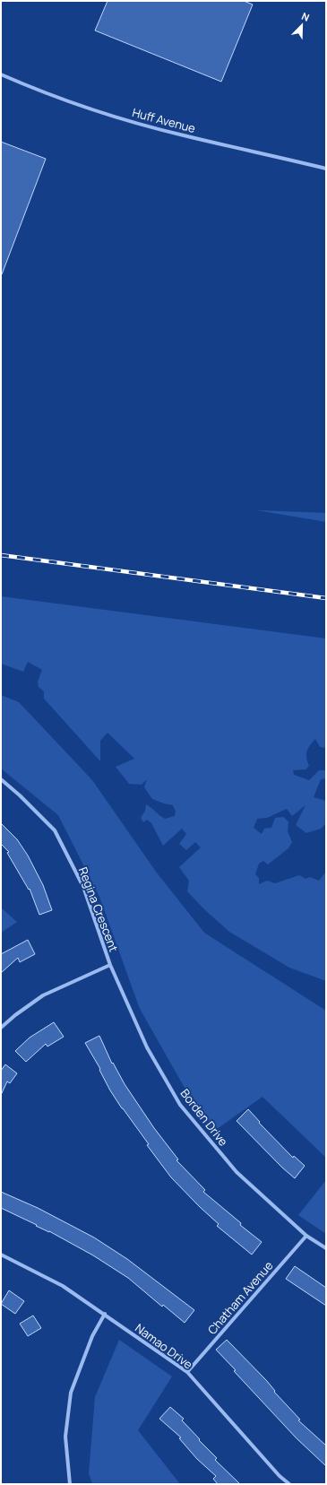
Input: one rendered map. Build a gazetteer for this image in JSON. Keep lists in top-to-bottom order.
{
  "streets": {
    "street": [
      "Huff Avenue",
      "Regina Crescent",
      "Borden Drive",
      "Chatham Avenue",
      "Namao Drive"
    ]
  },
  "crossings": [
    ["Regina Crescent", "Borden Drive"],
    ["Borden Drive", "Chatham Avenue"],
    ["Chatham Avenue", "Namao Drive"]
  ],
  "north": "top right"
}
